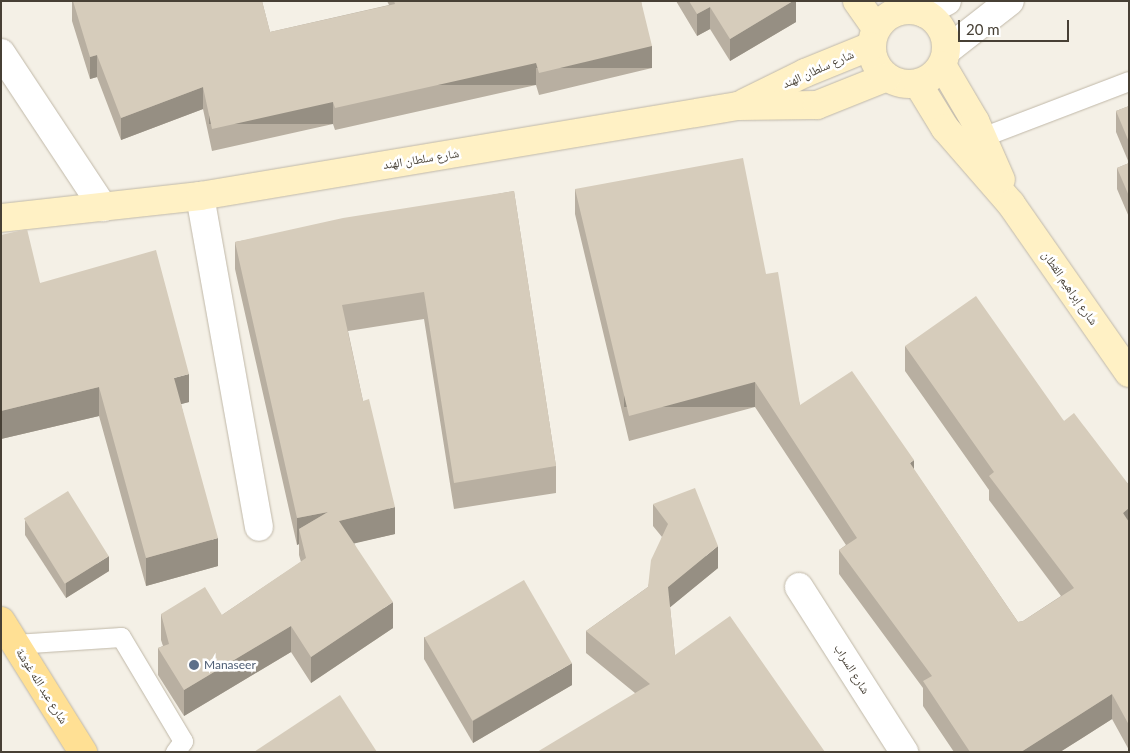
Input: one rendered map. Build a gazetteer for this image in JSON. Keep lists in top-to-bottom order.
{
  "streets": {
    "main road": ["شارع عبد الله غوشة"],
    "street": ["شارع سلطان الهند", "شارع إبراهيم القطان", "شارع السراب"]
  },
  "crossings": [
    ["شارع سلطان الهند", "شارع إبراهيم القطان"]
  ],
  "places": ["Manaseer"],
  "scale_bar": "20 m"
}
